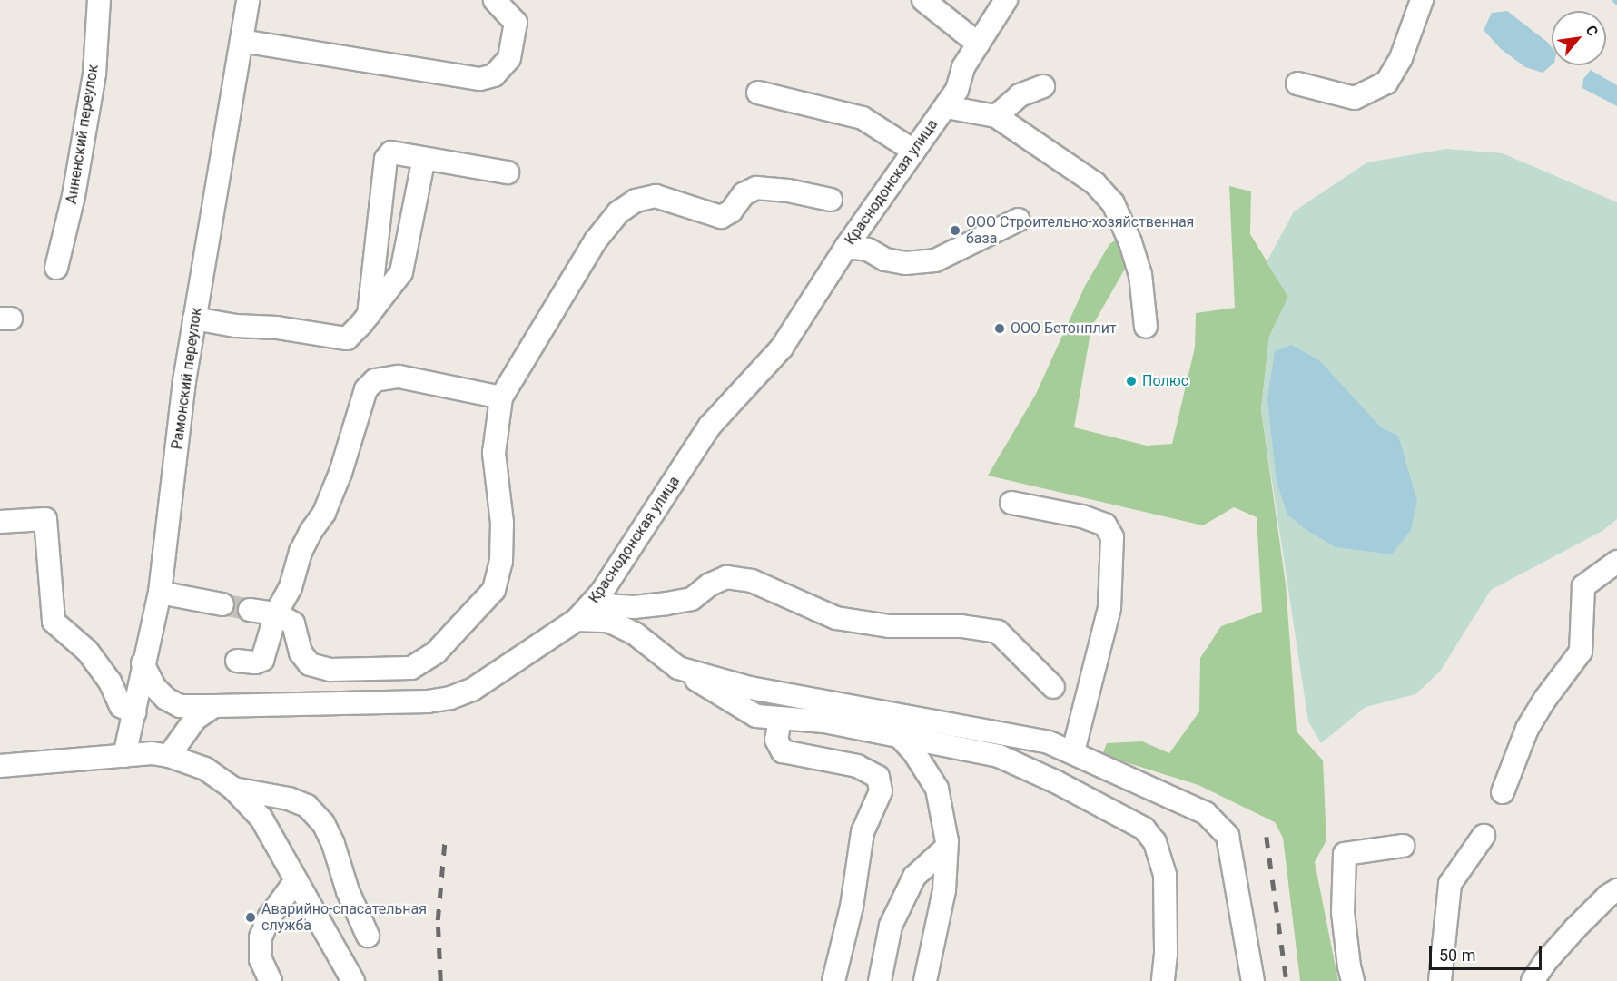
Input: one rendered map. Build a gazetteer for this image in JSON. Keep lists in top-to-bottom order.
{
  "streets": {
    "street": ["Анненский переулок", "Краснодонская улица", "Рамонский переулок"]
  },
  "crossings": [
    ["Краснодонская улица", "Рамонский переулок"]
  ],
  "places": [
    "ООО Строительно-хозяйственная база",
    "ООО Бетонплит",
    "Полюс",
    "Аварийно-спасательная служба"
  ],
  "scale_bar": "50 m",
  "north": "top right"
}
